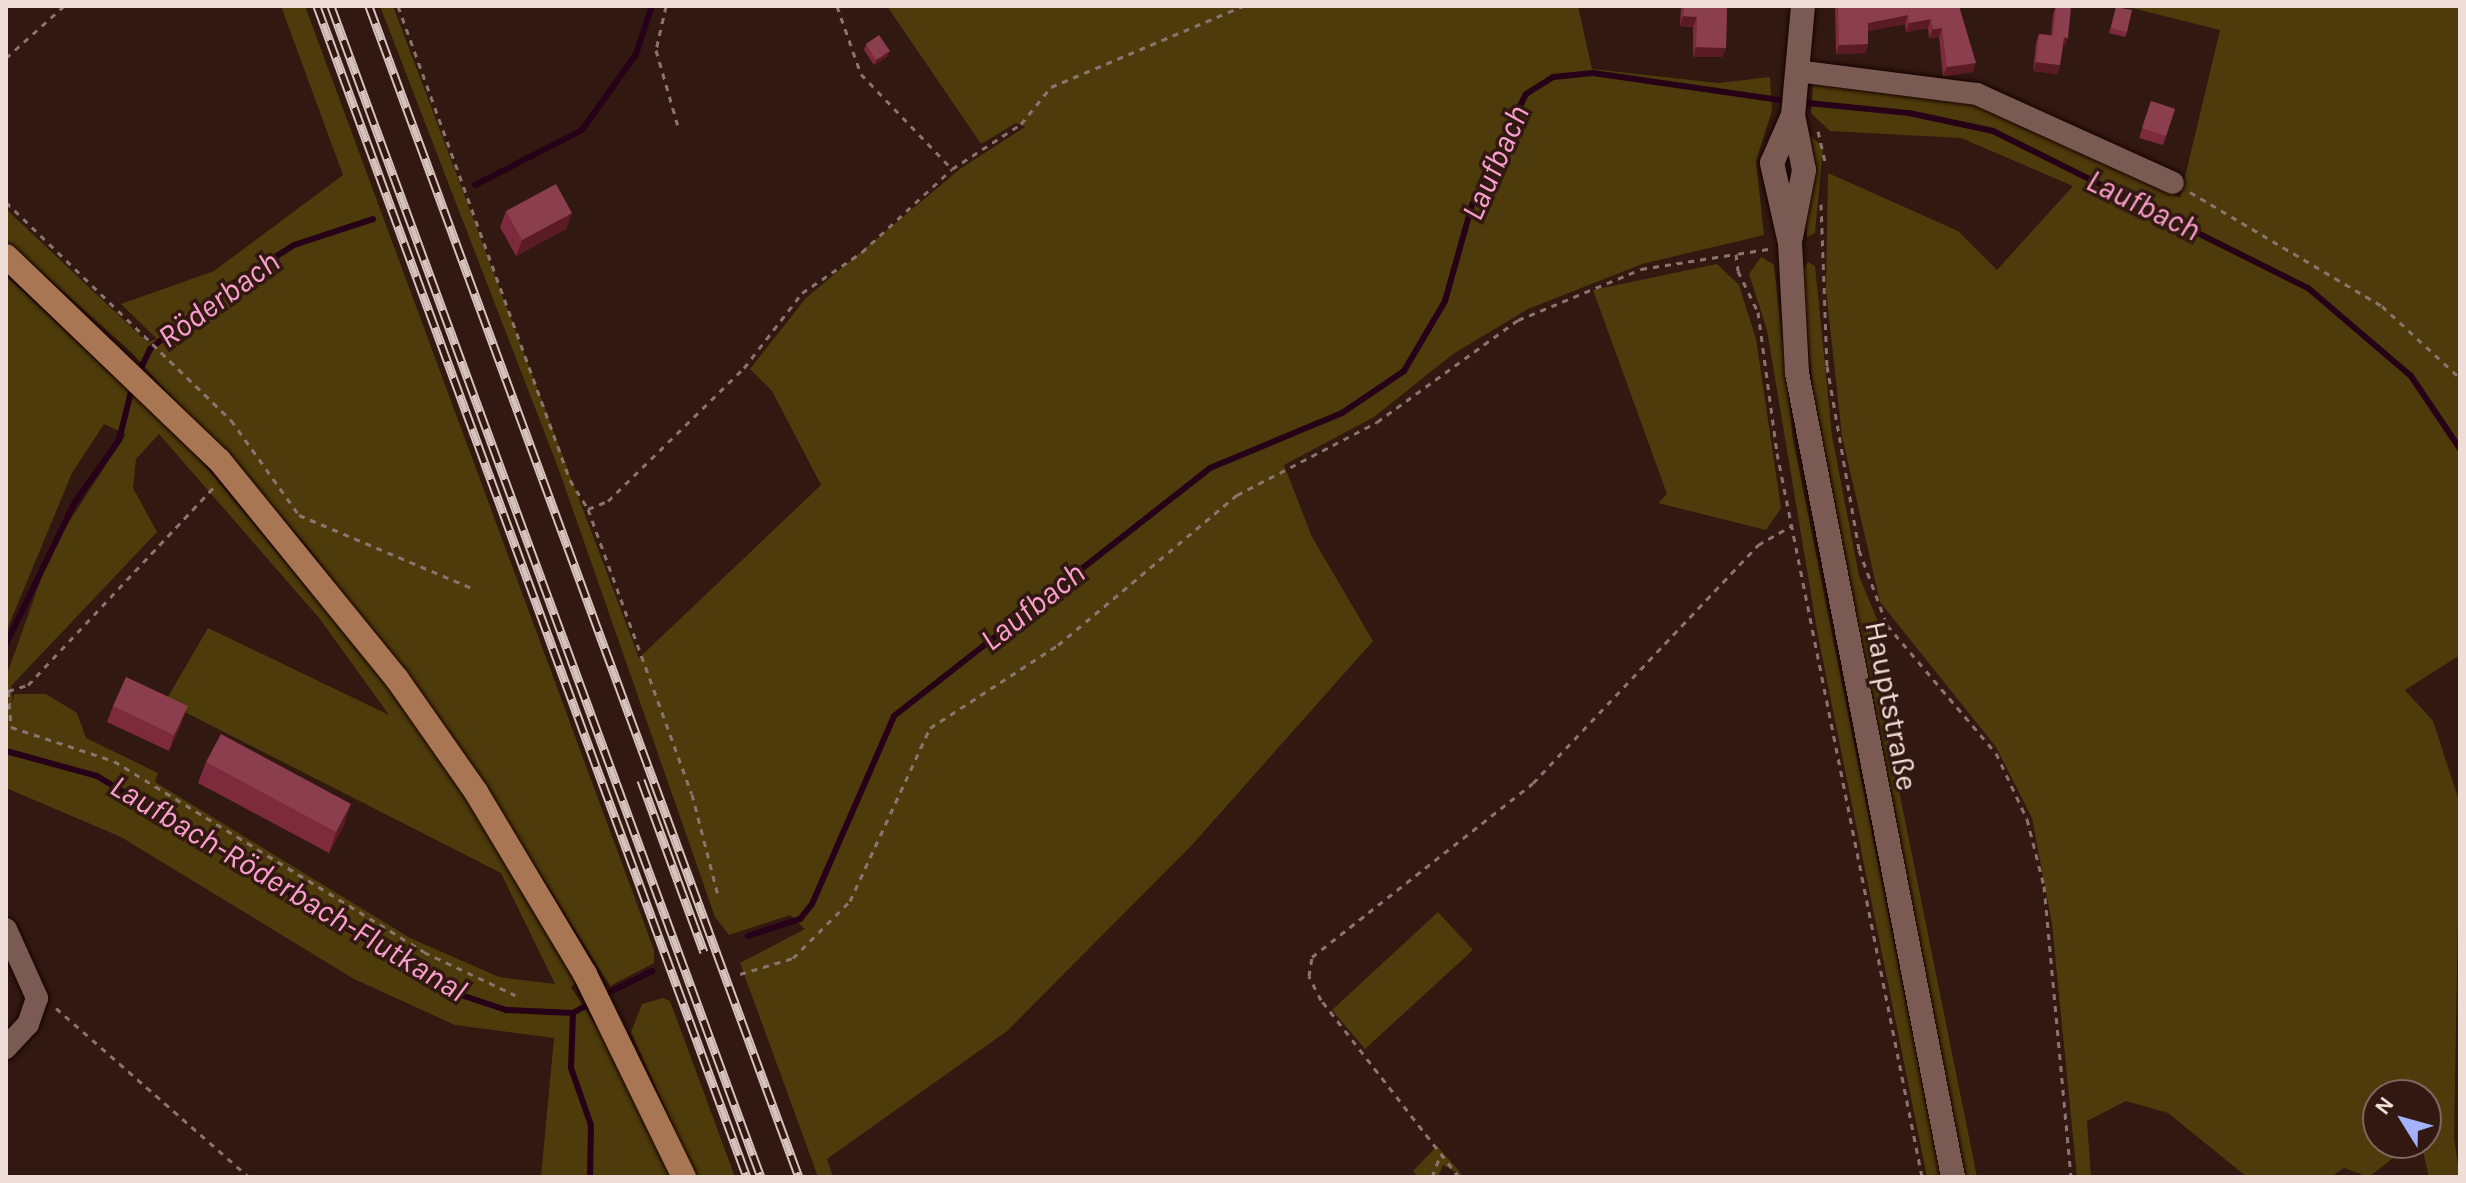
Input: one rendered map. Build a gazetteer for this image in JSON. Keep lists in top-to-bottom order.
{
  "streets": {
    "street": ["Hauptstraße"]
  },
  "water": ["Laufbach", "Röderbach", "Laufbach-Röderbach-Flutkanal"],
  "north": "top left"
}
